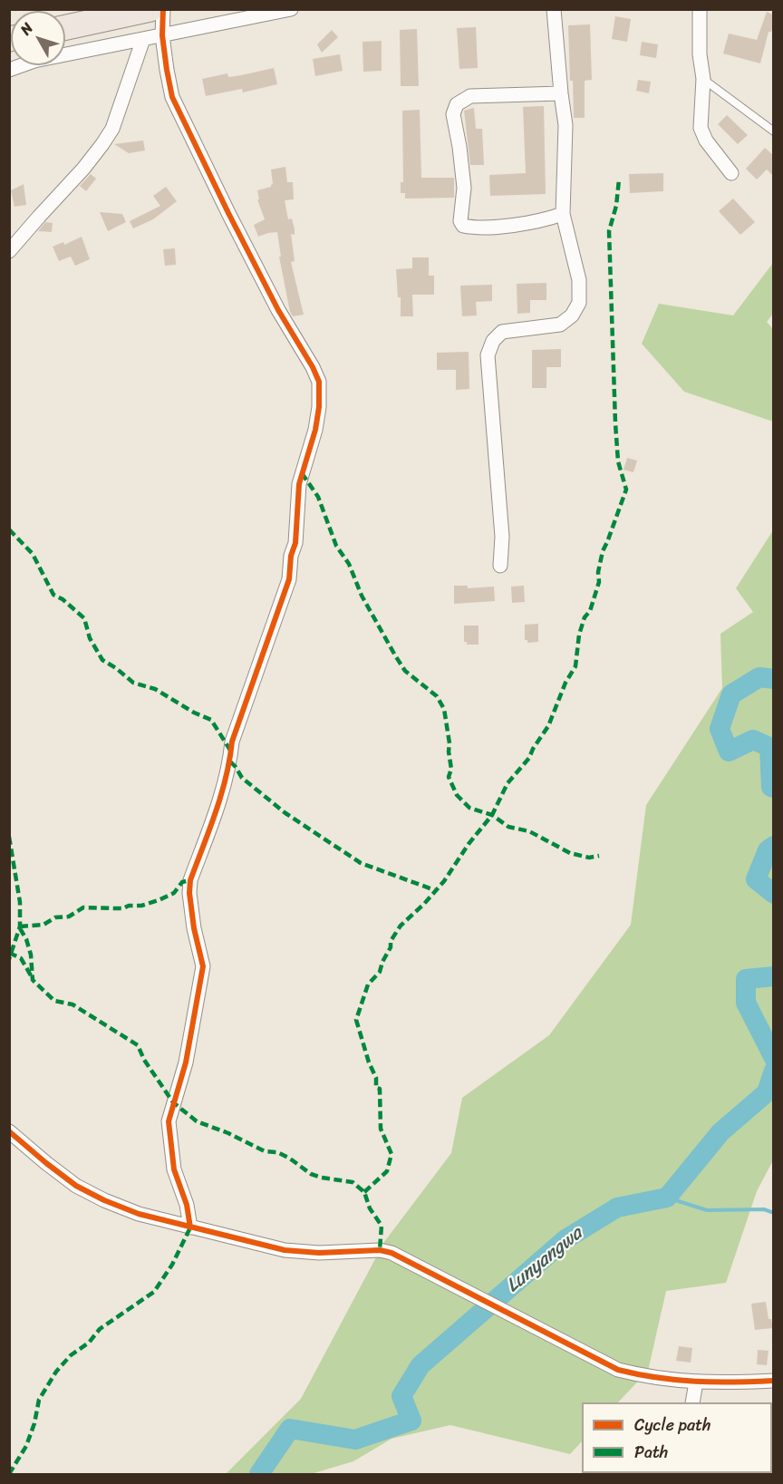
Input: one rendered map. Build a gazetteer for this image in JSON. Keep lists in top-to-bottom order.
{
  "water": ["Lunyangwa"],
  "legend": ["Cycle path", "Path"],
  "north": "top left"
}
